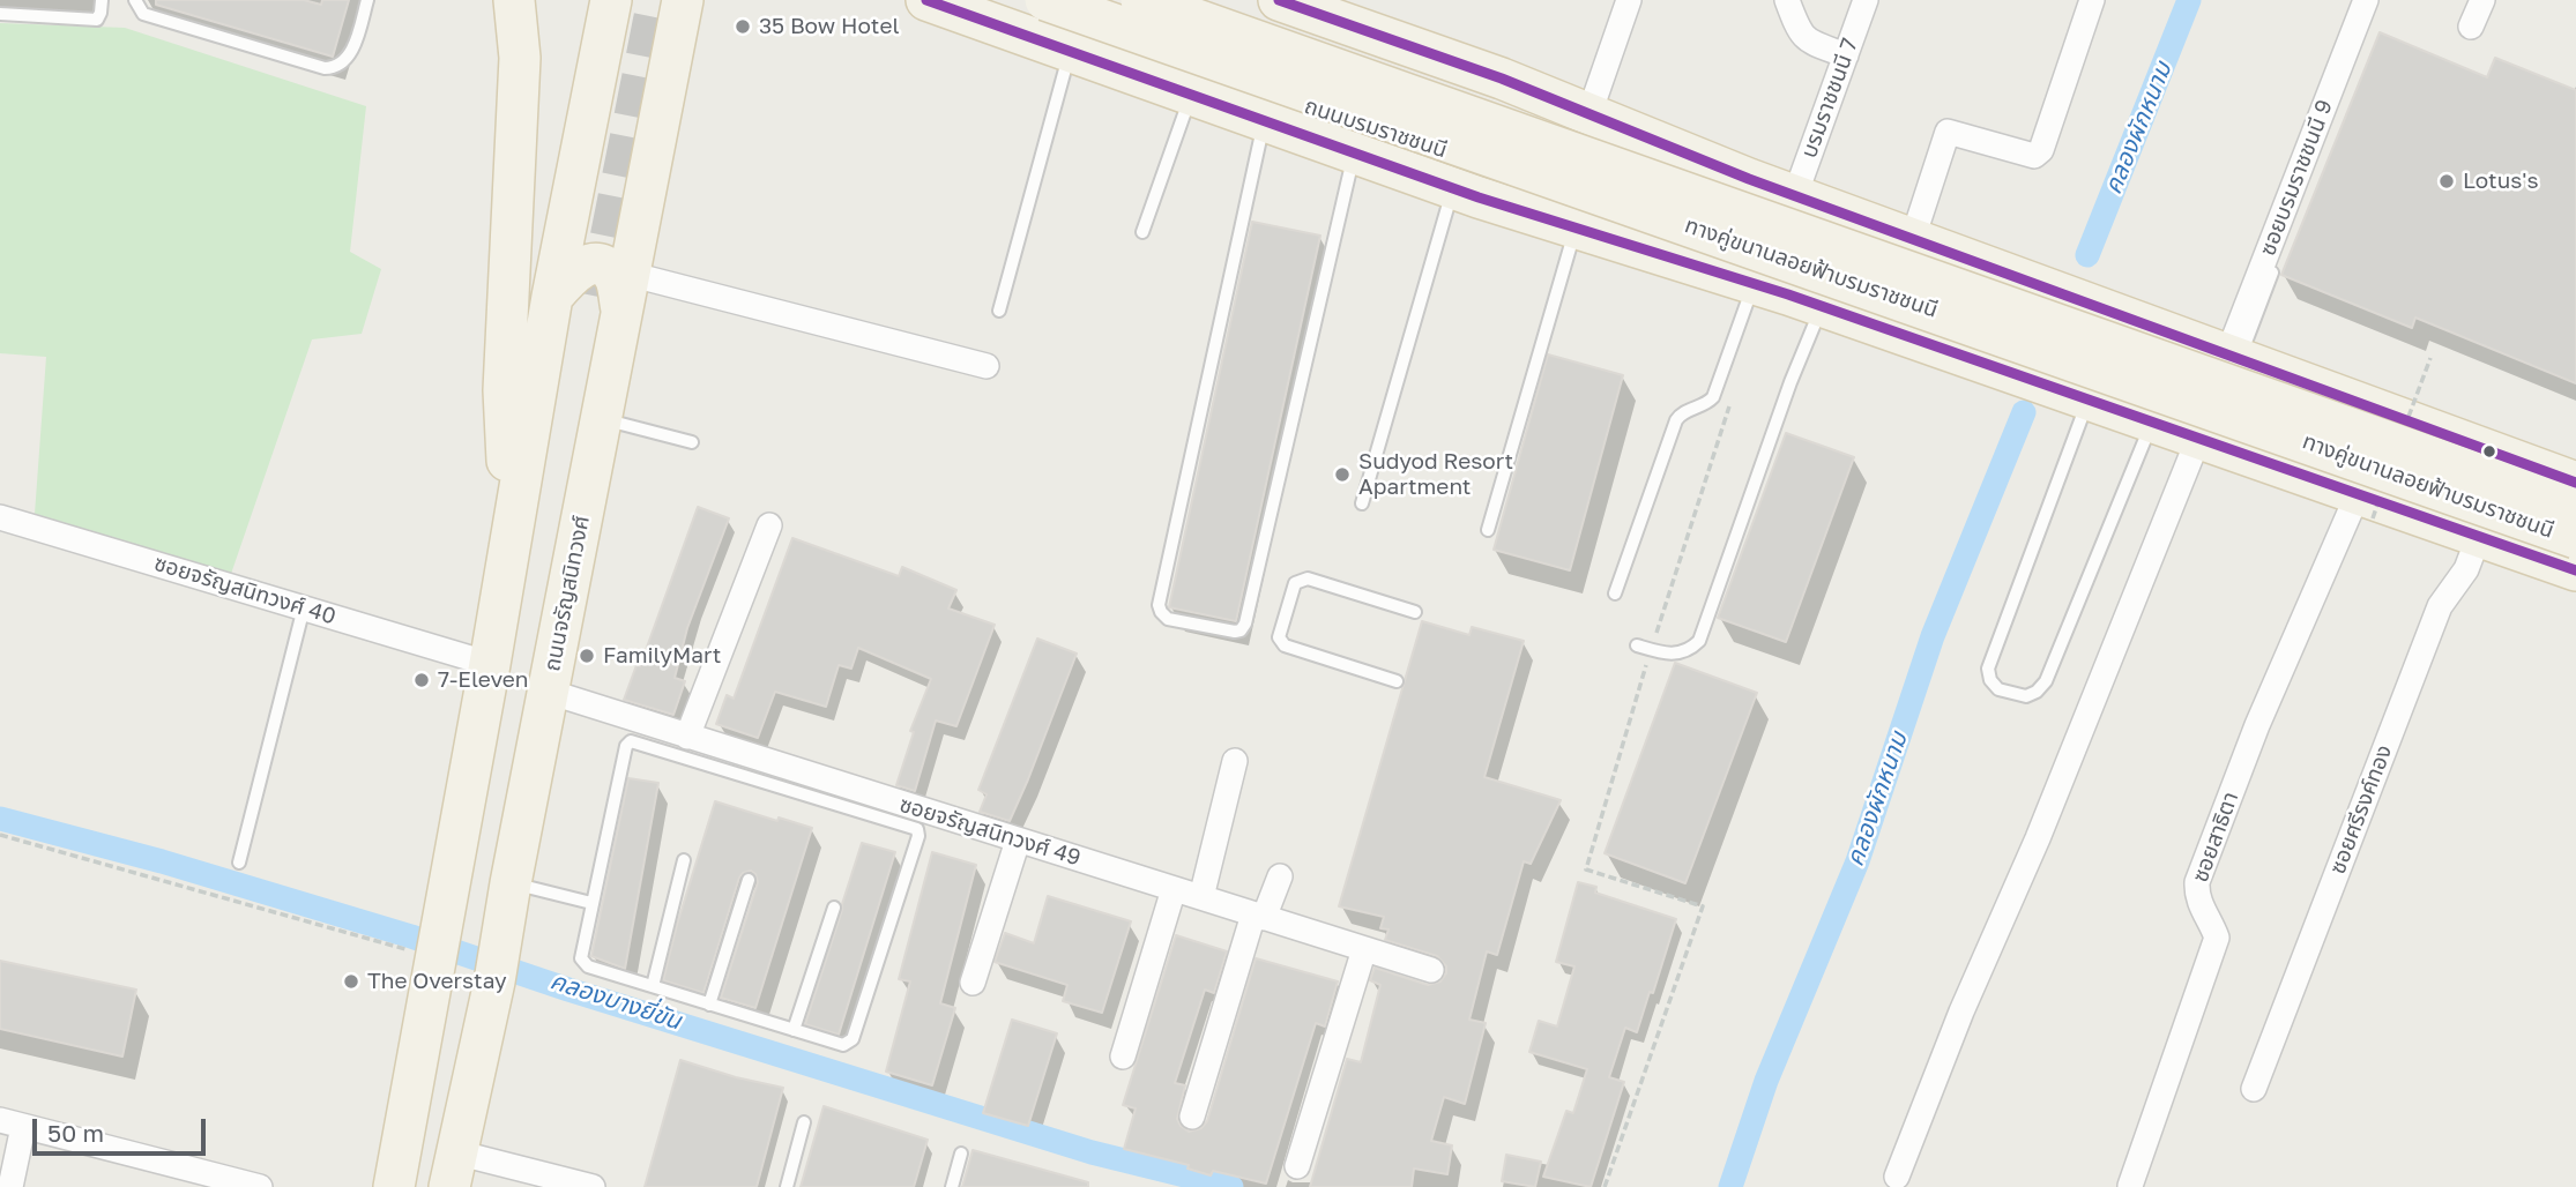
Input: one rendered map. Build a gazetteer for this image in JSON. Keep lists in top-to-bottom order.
{
  "streets": {
    "main road": ["ถนนบรมราชชนนี", "ทางคู่ขนานลอยฟ้าบรมราชชนนี", "ถนนจรัญสนิทวงศ์"],
    "street": [
      "บรมราชชนนี 7",
      "ซอยบรมราชชนนี 9",
      "ซอยจรัญสนิทวงศ์ 40",
      "ซอยศรีรงค์ทอง",
      "ซอยจรัญสนิทวงศ์ 49",
      "ซอยสาธิตา"
    ]
  },
  "crossings": [
    ["ถนนบรมราชชนนี", "ซอยศรีรงค์ทอง"],
    ["ถนนบรมราชชนนี", "ซอยสาธิตา"],
    ["ซอยจรัญสนิทวงศ์ 40", "ถนนจรัญสนิทวงศ์"],
    ["ถนนจรัญสนิทวงศ์", "ซอยจรัญสนิทวงศ์ 49"]
  ],
  "water": ["คลองผักหนาม", "คลองบางยี่ขัน"],
  "places": [
    "35 Bow Hotel",
    "Lotus's",
    "Sudyod Resort Apartment",
    "FamilyMart",
    "7-Eleven",
    "The Overstay"
  ],
  "scale_bar": "50 m"
}
